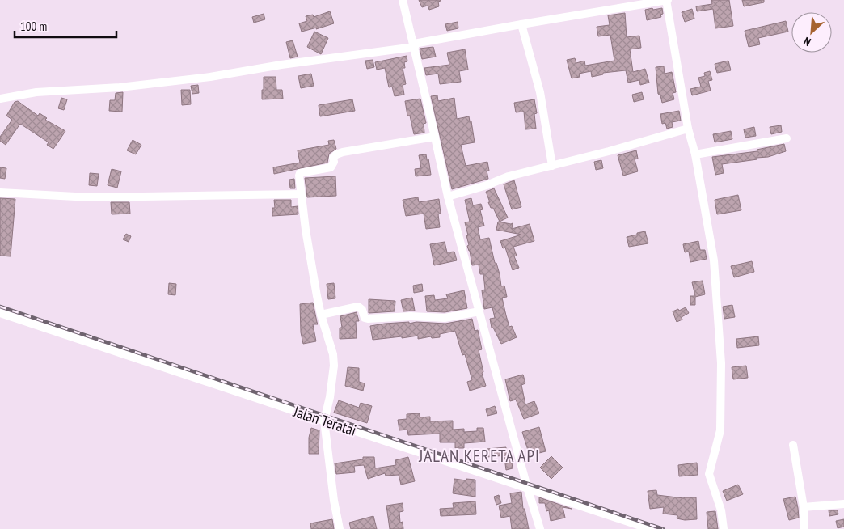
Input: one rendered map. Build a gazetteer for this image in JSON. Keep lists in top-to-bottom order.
{
  "streets": {
    "street": ["Jalan Teratai"]
  },
  "districts": ["JALAN KERETA API"],
  "scale_bar": "100 m",
  "north": "bottom left"
}
